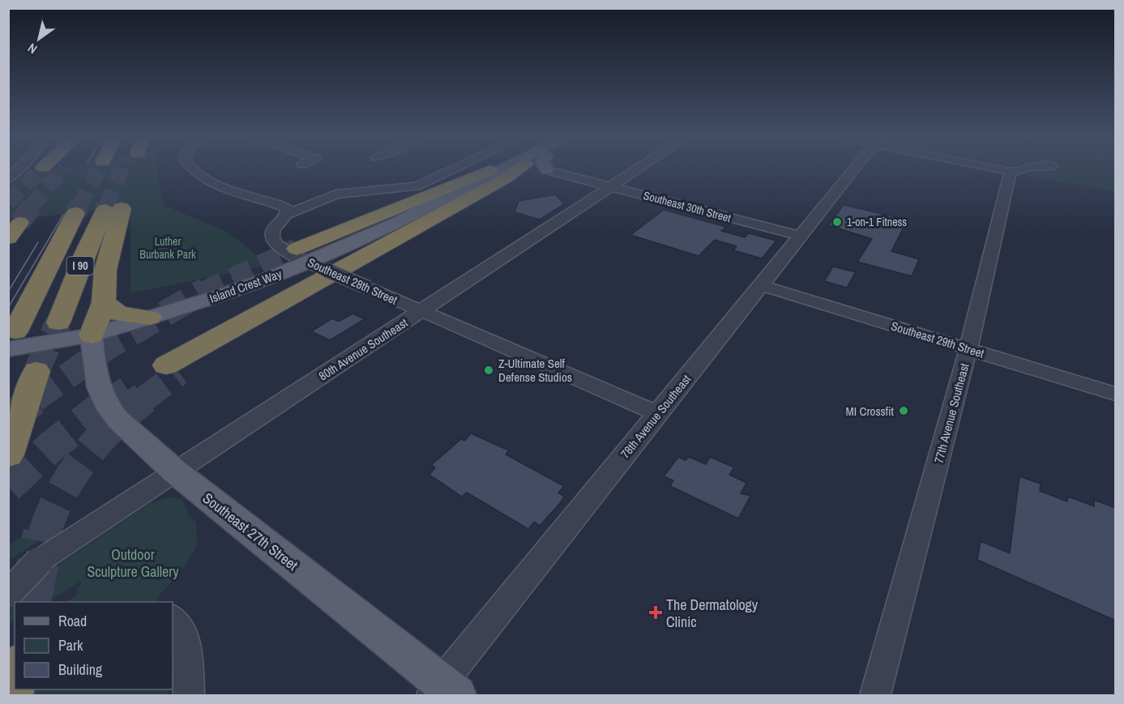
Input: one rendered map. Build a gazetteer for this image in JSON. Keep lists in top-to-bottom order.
{
  "streets": {
    "highway": ["I 90"],
    "main road": ["Island Crest Way", "Southeast 27th Street"],
    "street": [
      "Southeast 30th Street",
      "Southeast 28th Street",
      "Southeast 29th Street",
      "80th Avenue Southeast",
      "77th Avenue Southeast",
      "78th Avenue Southeast"
    ]
  },
  "crossings": [
    ["Southeast 30th Street", "80th Avenue Southeast"],
    ["Southeast 30th Street", "78th Avenue Southeast"],
    ["Southeast 28th Street", "Island Crest Way"],
    ["Southeast 28th Street", "80th Avenue Southeast"],
    ["Southeast 28th Street", "78th Avenue Southeast"],
    ["Island Crest Way", "Southeast 27th Street"],
    ["Southeast 29th Street", "77th Avenue Southeast"],
    ["Southeast 29th Street", "78th Avenue Southeast"],
    ["80th Avenue Southeast", "Southeast 27th Street"],
    ["78th Avenue Southeast", "Southeast 27th Street"]
  ],
  "parks": ["Luther Burbank Park", "Outdoor Sculpture Gallery"],
  "places": {
    "other": ["1-on-1 Fitness", "Z-Ultimate Self Defense Studios", "MI Crossfit"],
    "health": ["The Dermatology Clinic"]
  },
  "legend": ["Road", "Park", "Building"],
  "north": "bottom left"
}
